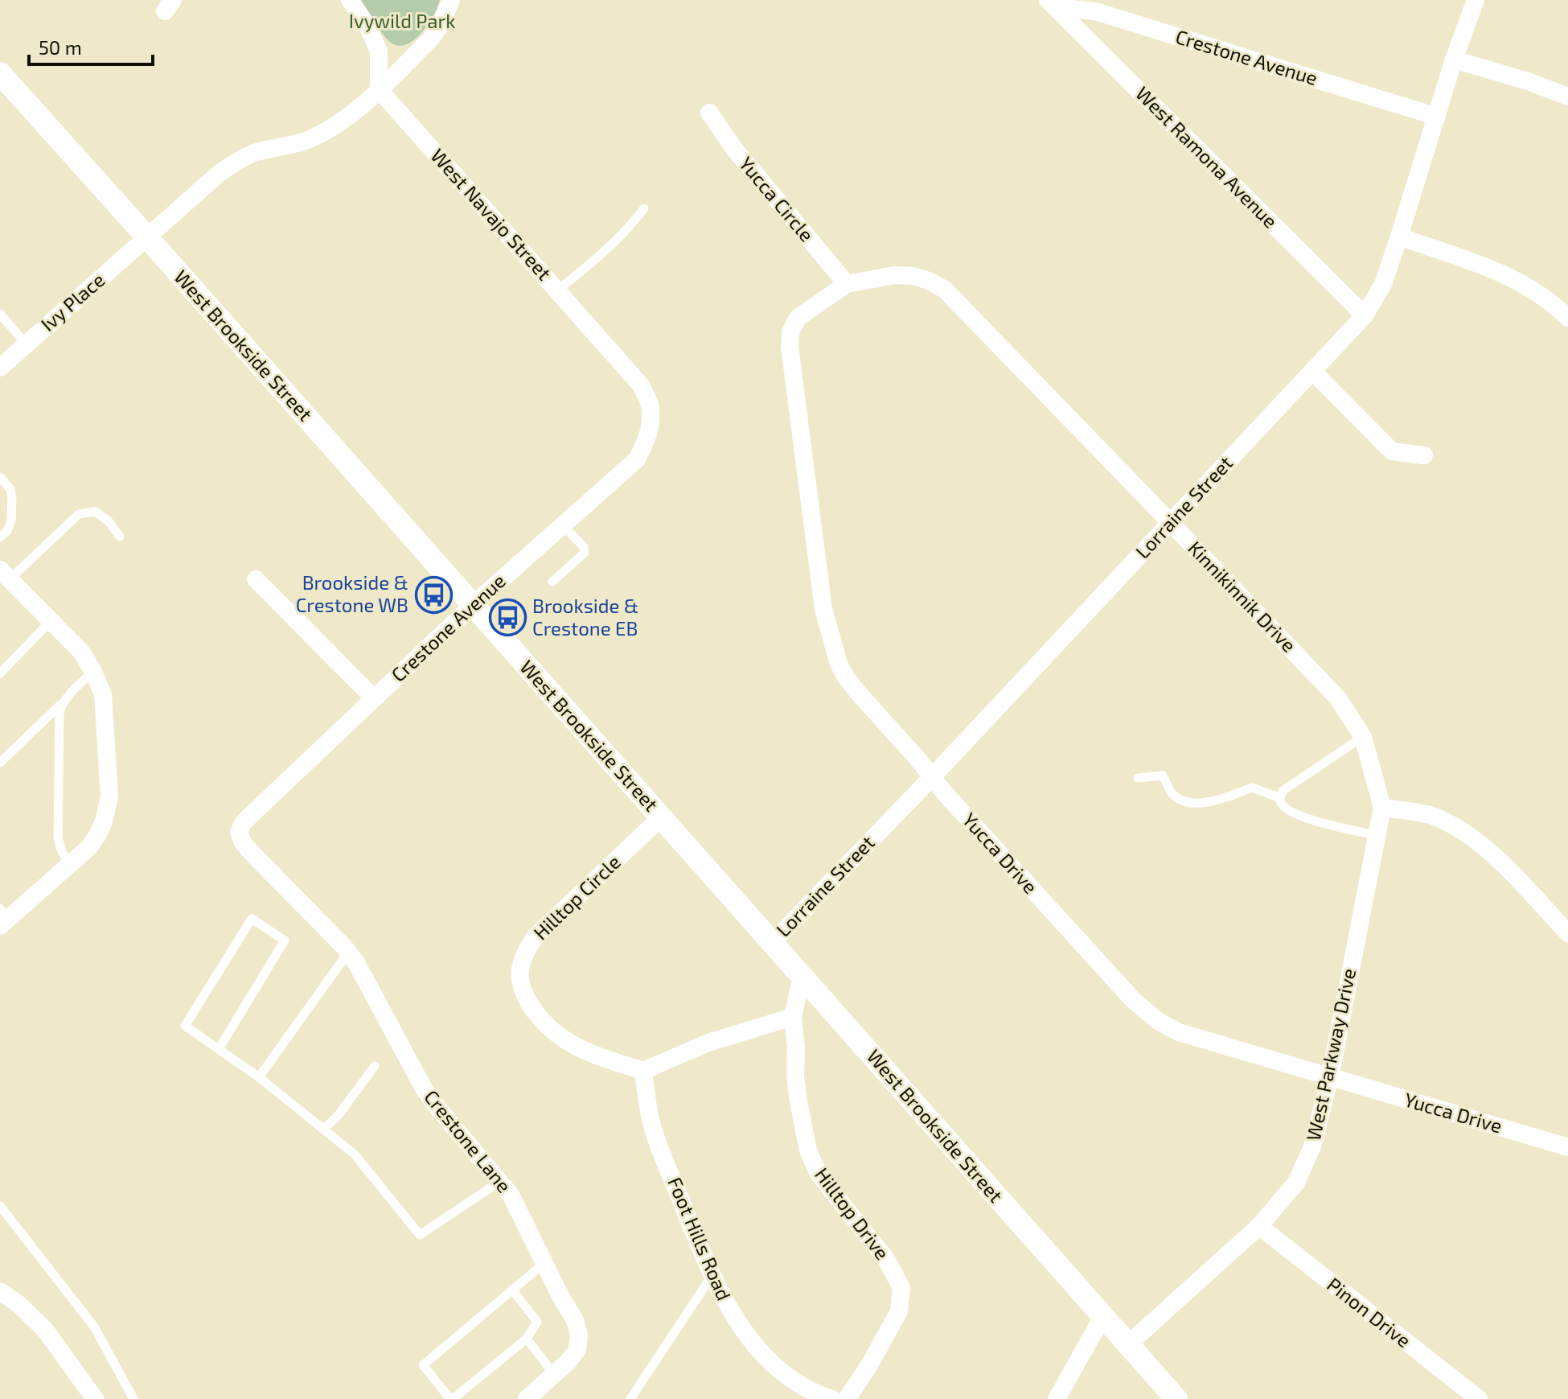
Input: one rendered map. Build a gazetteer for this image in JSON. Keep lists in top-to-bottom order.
{
  "streets": {
    "street": [
      "Crestone Avenue",
      "West Ramona Avenue",
      "Yucca Circle",
      "West Navajo Street",
      "Ivy Place",
      "West Brookside Street",
      "Lorraine Street",
      "Kinnikinnik Drive",
      "Yucca Drive",
      "Hilltop Circle",
      "West Parkway Drive",
      "Crestone Lane",
      "Hilltop Drive",
      "Foot Hills Road",
      "Pinon Drive"
    ]
  },
  "crossings": [
    ["Crestone Avenue", "West Ramona Avenue"],
    ["Crestone Avenue", "West Navajo Street"],
    ["Crestone Avenue", "West Brookside Street"],
    ["Crestone Avenue", "Lorraine Street"],
    ["Crestone Avenue", "Crestone Lane"],
    ["West Ramona Avenue", "Lorraine Street"],
    ["Yucca Circle", "Kinnikinnik Drive"],
    ["Yucca Circle", "Yucca Drive"],
    ["West Navajo Street", "Ivy Place"],
    ["Ivy Place", "West Brookside Street"],
    ["West Brookside Street", "Lorraine Street"],
    ["West Brookside Street", "Hilltop Circle"],
    ["West Brookside Street", "West Parkway Drive"],
    ["West Brookside Street", "Hilltop Drive"],
    ["Lorraine Street", "Kinnikinnik Drive"],
    ["Lorraine Street", "Yucca Drive"],
    ["Kinnikinnik Drive", "Yucca Drive"],
    ["Kinnikinnik Drive", "West Parkway Drive"],
    ["Yucca Drive", "West Parkway Drive"],
    ["Hilltop Circle", "Foot Hills Road"],
    ["West Parkway Drive", "Pinon Drive"]
  ],
  "parks": ["Ivywild Park"],
  "places": {
    "bus stop": ["Brookside & Crestone WB", "Brookside & Crestone EB"]
  },
  "scale_bar": "50 m"
}
